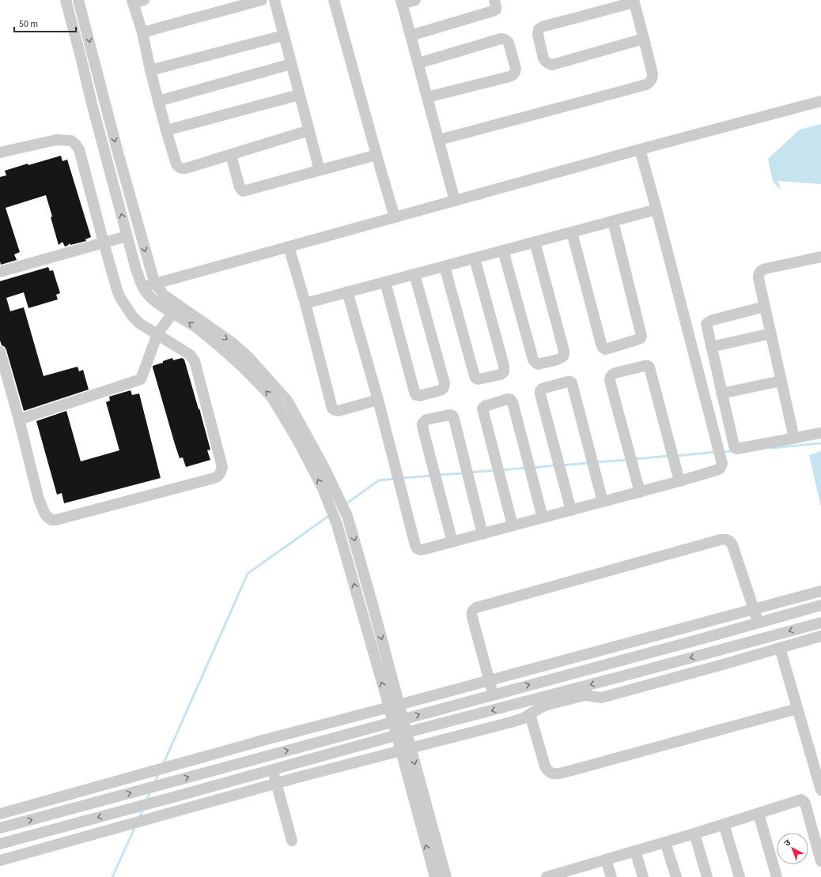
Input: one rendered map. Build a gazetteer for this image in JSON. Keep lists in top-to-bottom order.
{
  "scale_bar": "50 m",
  "north": "top left"
}
